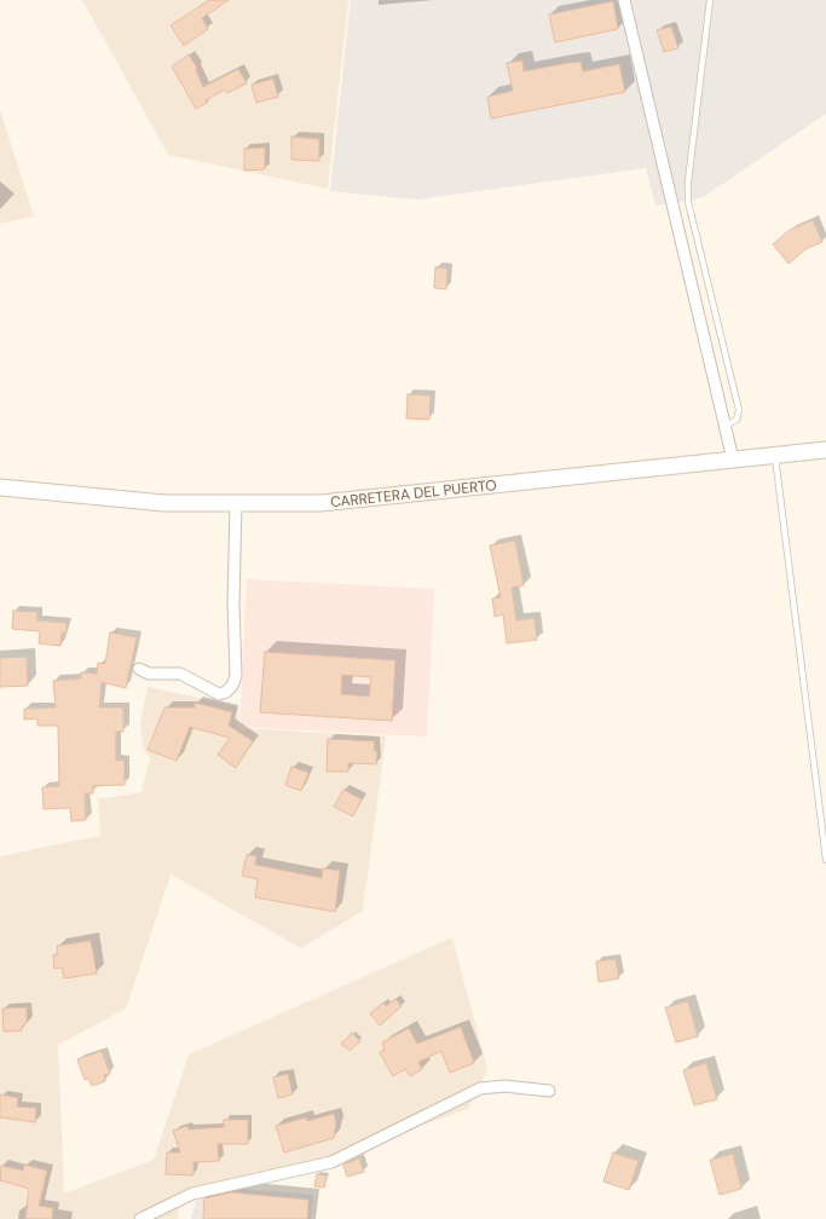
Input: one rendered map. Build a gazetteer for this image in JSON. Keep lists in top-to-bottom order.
{
  "streets": {
    "main road": ["CARRETERA DEL PUERTO"]
  }
}
